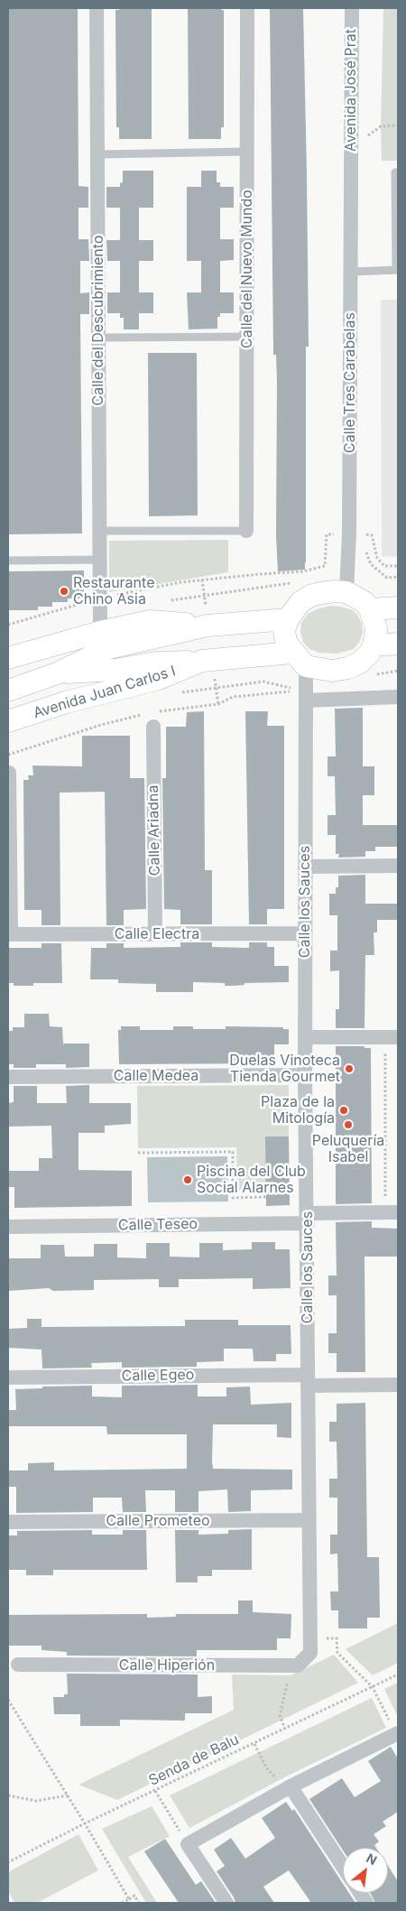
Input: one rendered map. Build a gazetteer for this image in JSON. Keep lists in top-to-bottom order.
{
  "streets": {
    "main road": ["Avenida Juan Carlos I"],
    "street": [
      "Avenida José Prat",
      "Calle del Nuevo Mundo",
      "Calle del Descubrimiento",
      "Calle Tres Carabelas",
      "Calle Ariadna",
      "Calle los Sauces",
      "Calle Electra",
      "Calle Medea",
      "Calle Teseo",
      "Calle Egeo",
      "Calle Prometeo",
      "Calle Hiperión"
    ],
    "path": ["Senda de Balu"]
  },
  "crossings": [
    ["Avenida José Prat", "Calle Tres Carabelas"],
    ["Calle del Descubrimiento", "Avenida Juan Carlos I"],
    ["Calle Tres Carabelas", "Avenida Juan Carlos I"],
    ["Calle Tres Carabelas", "Calle los Sauces"],
    ["Avenida Juan Carlos I", "Calle los Sauces"],
    ["Calle Ariadna", "Calle Electra"],
    ["Calle los Sauces", "Calle Electra"],
    ["Calle los Sauces", "Calle Medea"],
    ["Calle los Sauces", "Calle Teseo"],
    ["Calle los Sauces", "Calle Egeo"],
    ["Calle los Sauces", "Calle Prometeo"],
    ["Calle los Sauces", "Calle Hiperión"]
  ],
  "places": [
    "Restaurante Chino Asia",
    "Duelas Vinoteca Tienda Gourmet",
    "Plaza de la Mitología",
    "Peluquería Isabel",
    "Piscina del Club Social Alarnes"
  ],
  "north": "top right"
}
